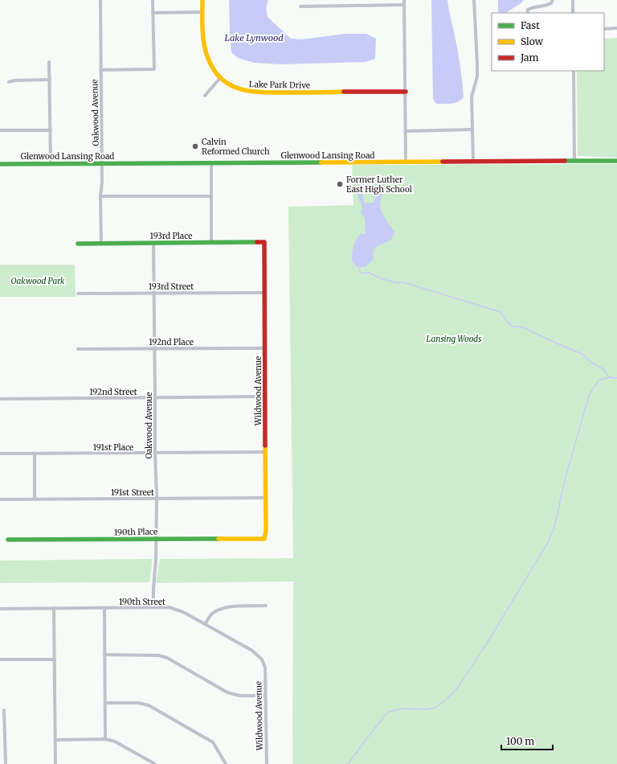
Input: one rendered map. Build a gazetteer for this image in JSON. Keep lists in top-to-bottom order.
{
  "streets": {
    "street": [
      "Lake Park Drive",
      "Oakwood Avenue",
      "Glenwood Lansing Road",
      "193rd Place",
      "193rd Street",
      "192nd Place",
      "Wildwood Avenue",
      "192nd Street",
      "191st Place",
      "191st Street",
      "190th Place",
      "190th Street"
    ]
  },
  "crossings": [
    ["Oakwood Avenue", "Glenwood Lansing Road"],
    ["Oakwood Avenue", "193rd Place"],
    ["Oakwood Avenue", "193rd Street"],
    ["Oakwood Avenue", "192nd Place"],
    ["Oakwood Avenue", "192nd Street"],
    ["Oakwood Avenue", "191st Place"],
    ["Oakwood Avenue", "191st Street"],
    ["Oakwood Avenue", "190th Place"],
    ["Oakwood Avenue", "190th Street"],
    ["193rd Place", "Wildwood Avenue"],
    ["193rd Street", "Wildwood Avenue"],
    ["192nd Place", "Wildwood Avenue"],
    ["Wildwood Avenue", "192nd Street"],
    ["Wildwood Avenue", "191st Place"],
    ["Wildwood Avenue", "191st Street"],
    ["Wildwood Avenue", "190th Place"],
    ["Wildwood Avenue", "190th Street"]
  ],
  "water": ["Lake Lynwood"],
  "parks": ["Oakwood Park", "Lansing Woods"],
  "places": ["Calvin Reformed Church", "Former Luther East High School"],
  "legend": ["Fast", "Slow", "Jam"],
  "scale_bar": "100 m"
}
